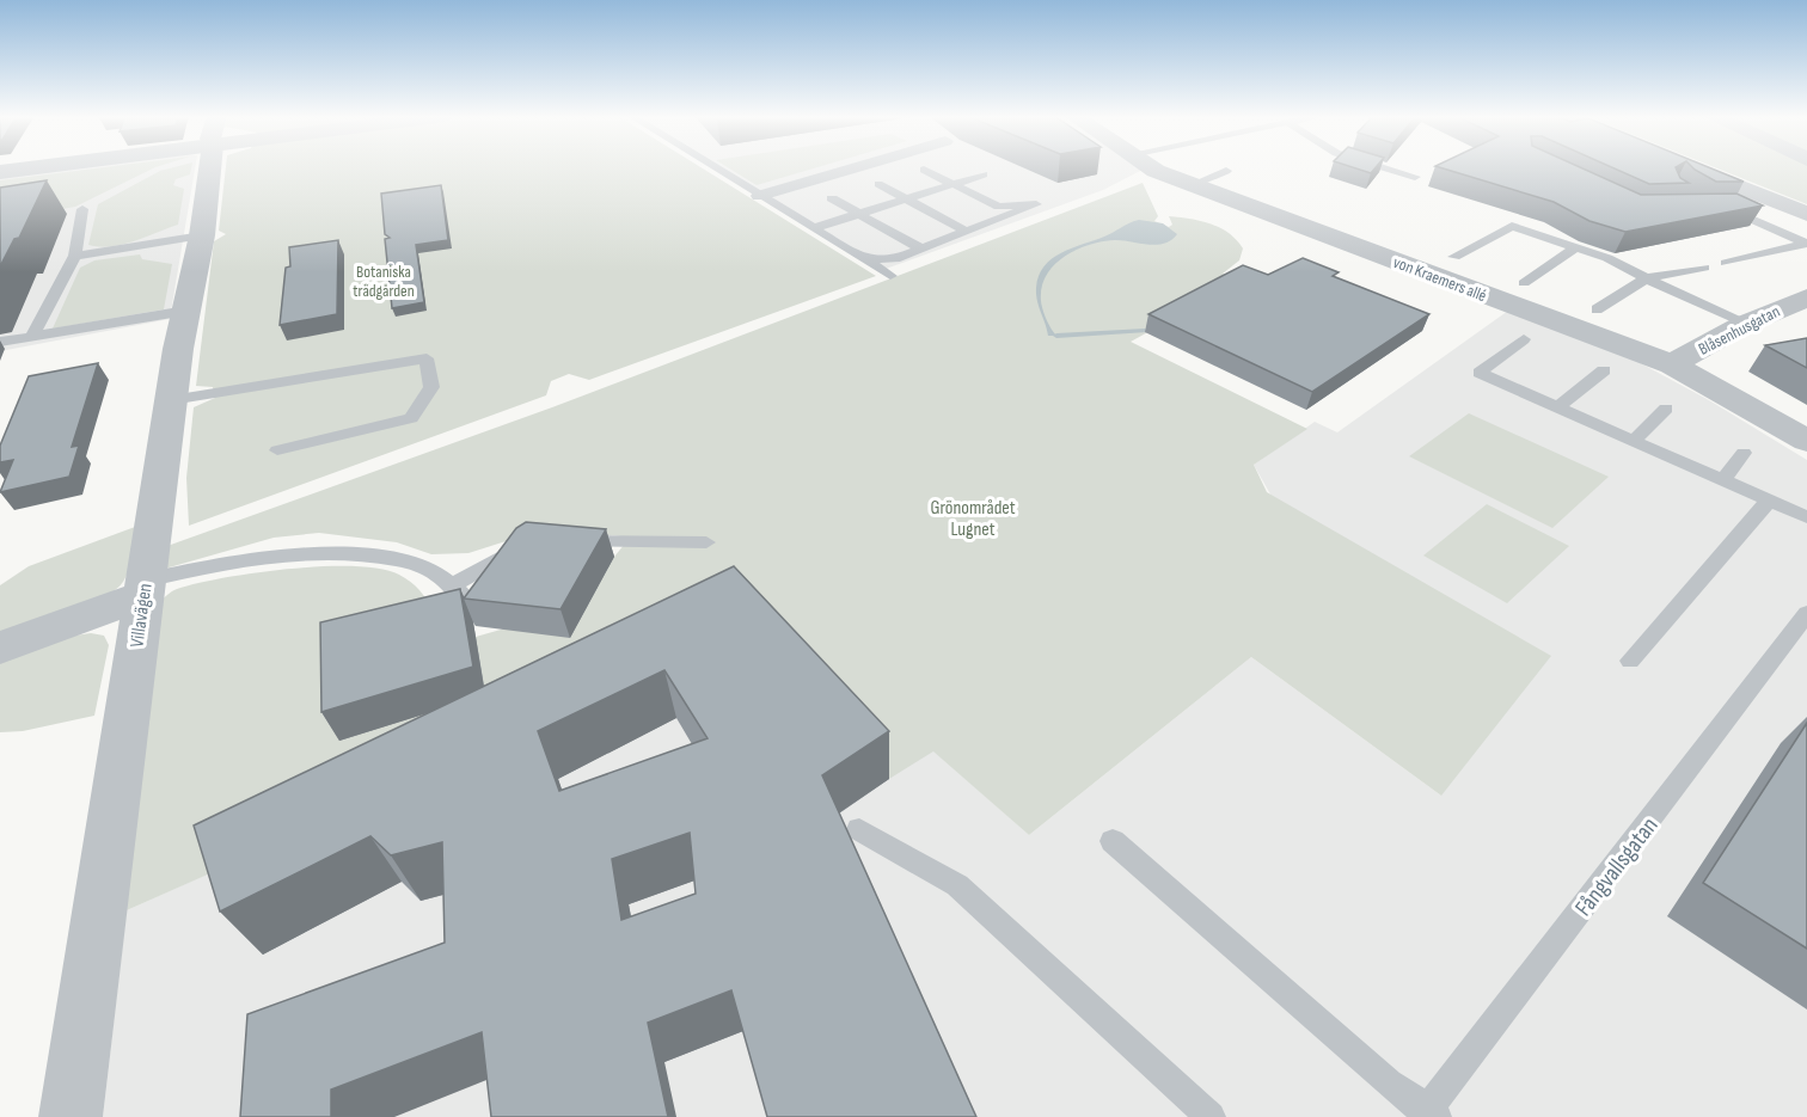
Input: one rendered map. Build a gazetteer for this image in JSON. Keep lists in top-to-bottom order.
{
  "streets": {
    "street": ["von Kraemers allé", "Blåsenhusgatan", "Villavägen"],
    "lane": ["Fångvallsgatan"]
  },
  "crossings": [
    ["von Kraemers allé", "Blåsenhusgatan"]
  ],
  "parks": ["Botaniska trädgården", "Grönområdet Lugnet"]
}
